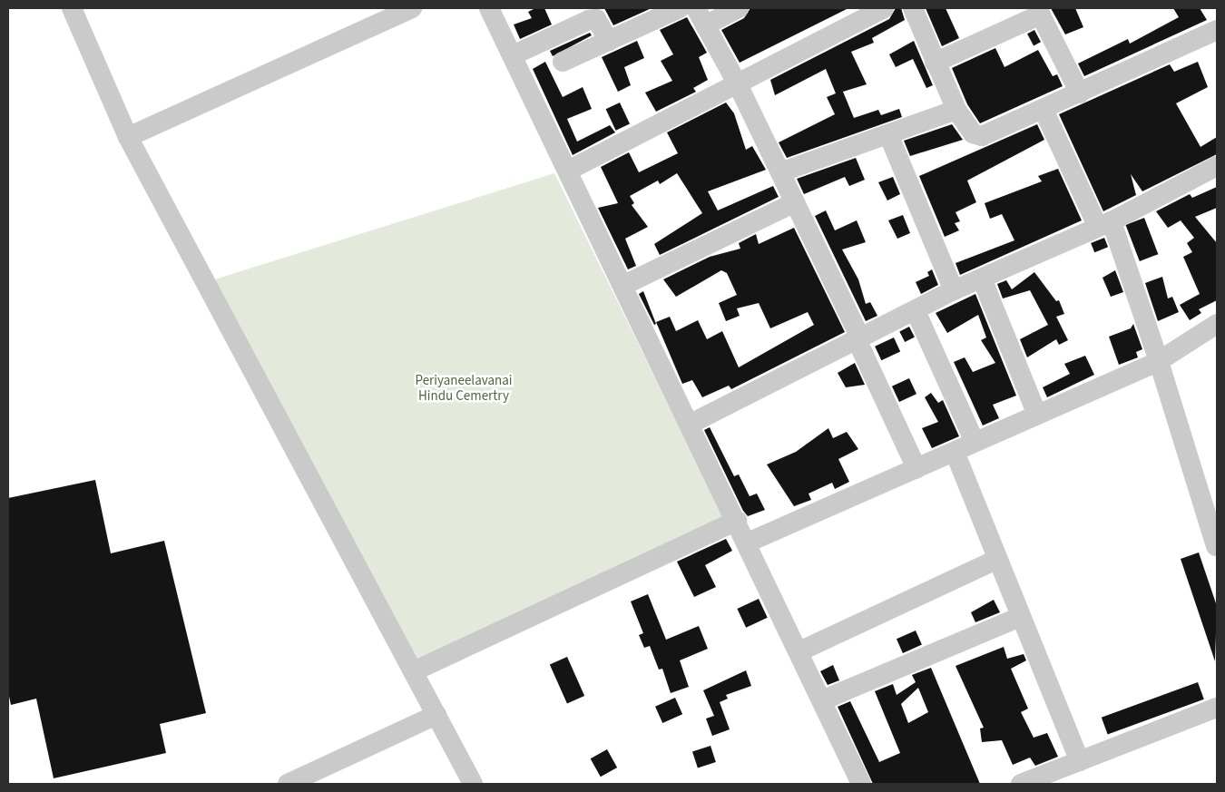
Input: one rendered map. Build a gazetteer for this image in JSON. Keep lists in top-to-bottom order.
{
  "parks": ["Periyaneelavanai Hindu Cemertry"]
}
